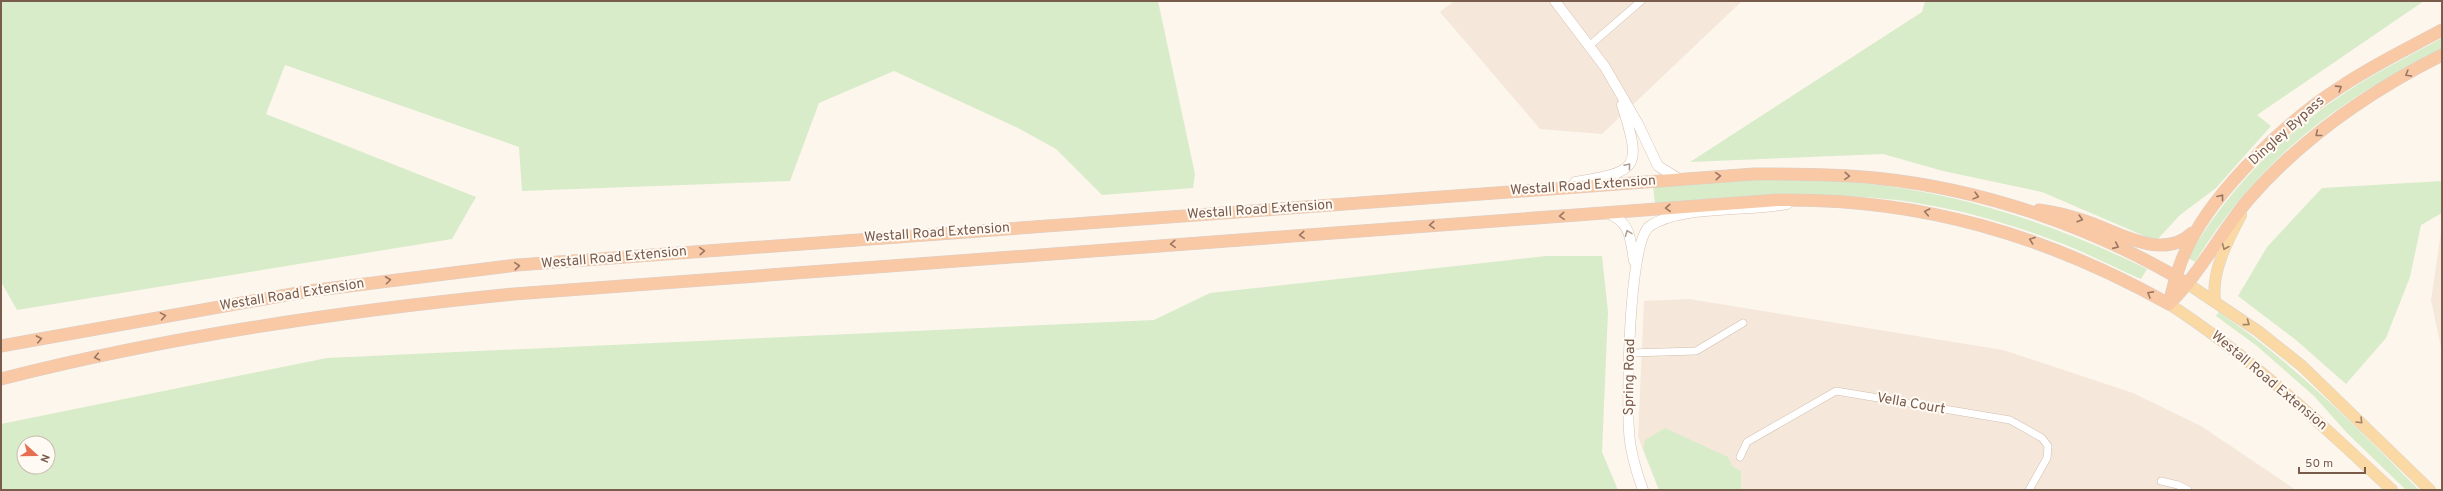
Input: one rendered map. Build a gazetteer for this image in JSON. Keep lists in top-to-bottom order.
{
  "streets": {
    "highway": ["Dingley Bypass", "Westall Road Extension"],
    "main road": ["Spring Road"],
    "street": ["Vella Court"]
  },
  "crossings": [
    ["Dingley Bypass", "Westall Road Extension"],
    ["Westall Road Extension", "Spring Road"]
  ],
  "scale_bar": "50 m",
  "north": "right"
}
